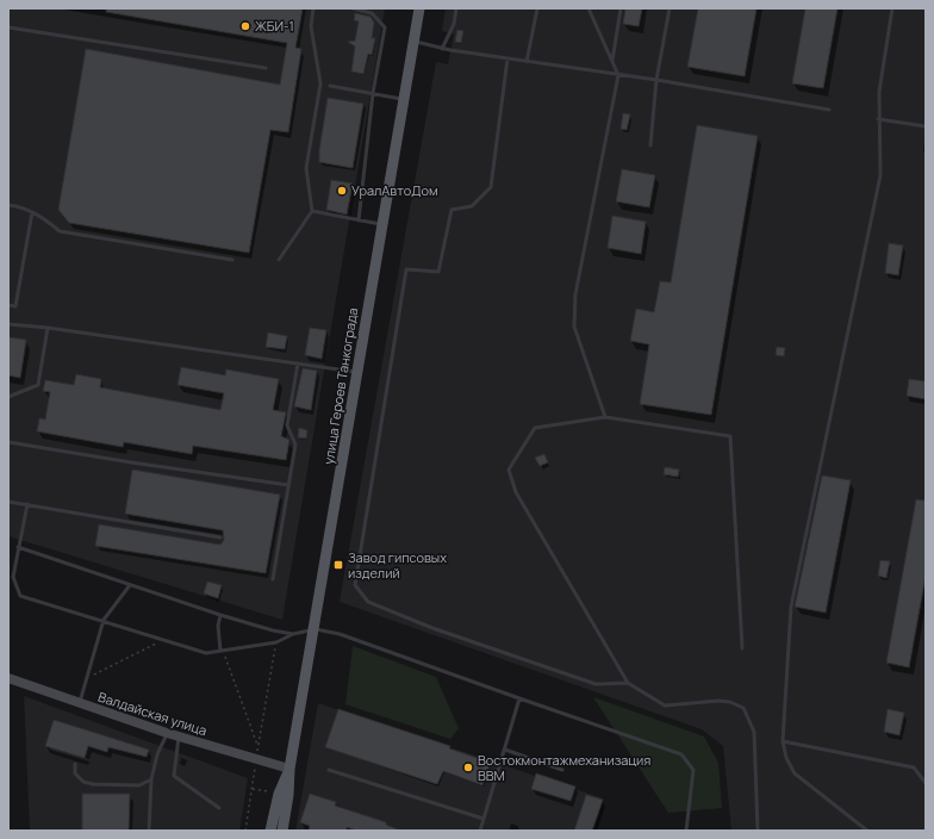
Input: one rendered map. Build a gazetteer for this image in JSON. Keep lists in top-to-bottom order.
{
  "streets": {
    "main road": ["улица Героев Танкограда"],
    "street": ["Валдайская улица"]
  },
  "crossings": [
    ["улица Героев Танкограда", "Валдайская улица"]
  ],
  "places": {
    "other": ["ЖБИ-1", "УралАвтоДом", "Востокмонтажмеханизация ВВМ"],
    "transit": ["Завод гипсовых изделий"]
  }
}
